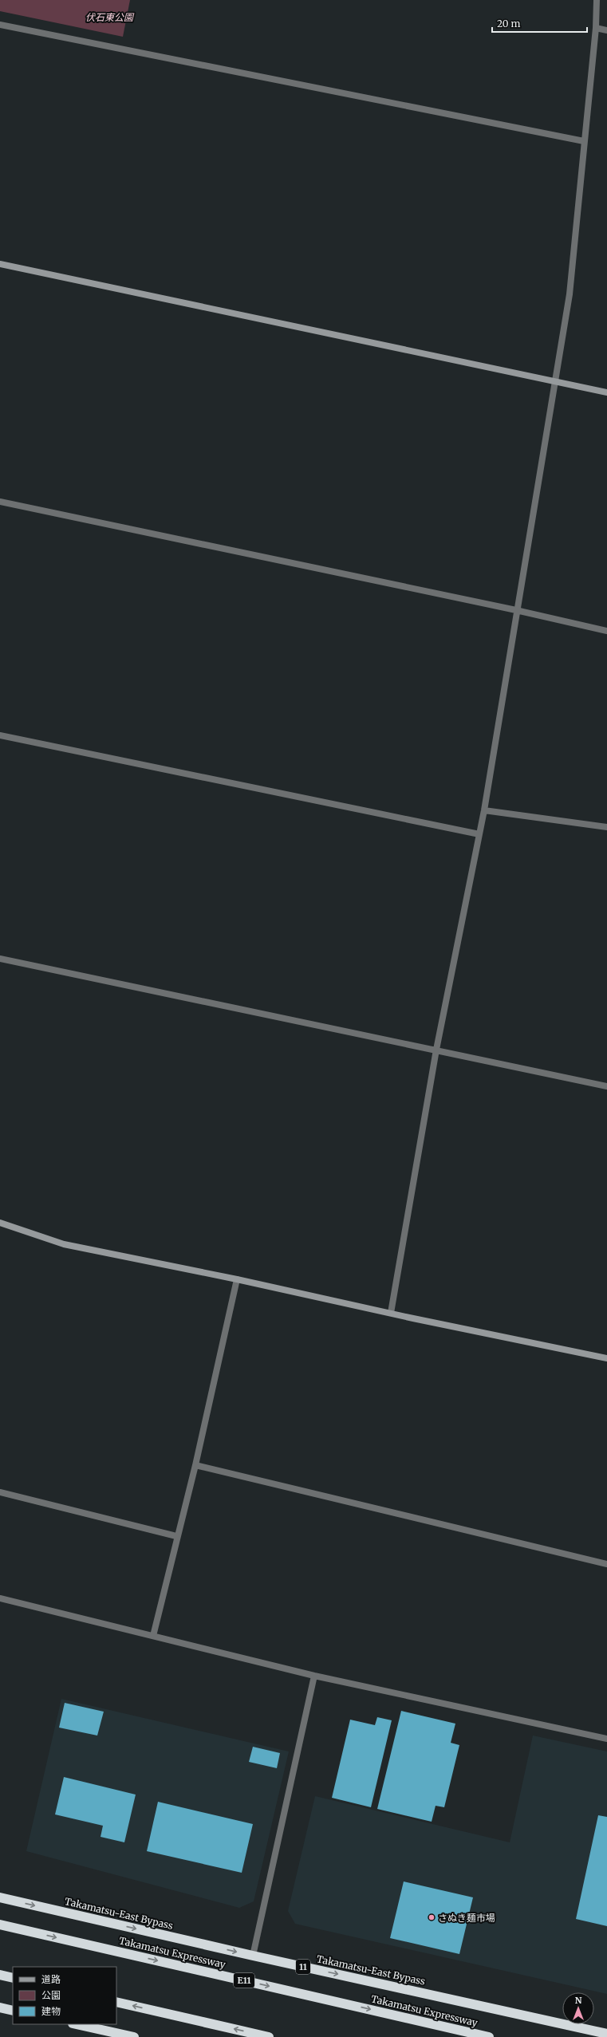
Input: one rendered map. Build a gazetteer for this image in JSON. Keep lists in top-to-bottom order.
{
  "streets": {
    "highway": [
      "Takamatsu-East Bypass",
      "Takamatsu Expressway",
      "11",
      "E11"
    ]
  },
  "one_way": ["Takamatsu-East Bypass"],
  "parks": ["伏石東公園"],
  "places": ["さぬき麺市場"],
  "legend": ["道路", "公園", "建物"],
  "scale_bar": "20 m",
  "north": "top"
}
